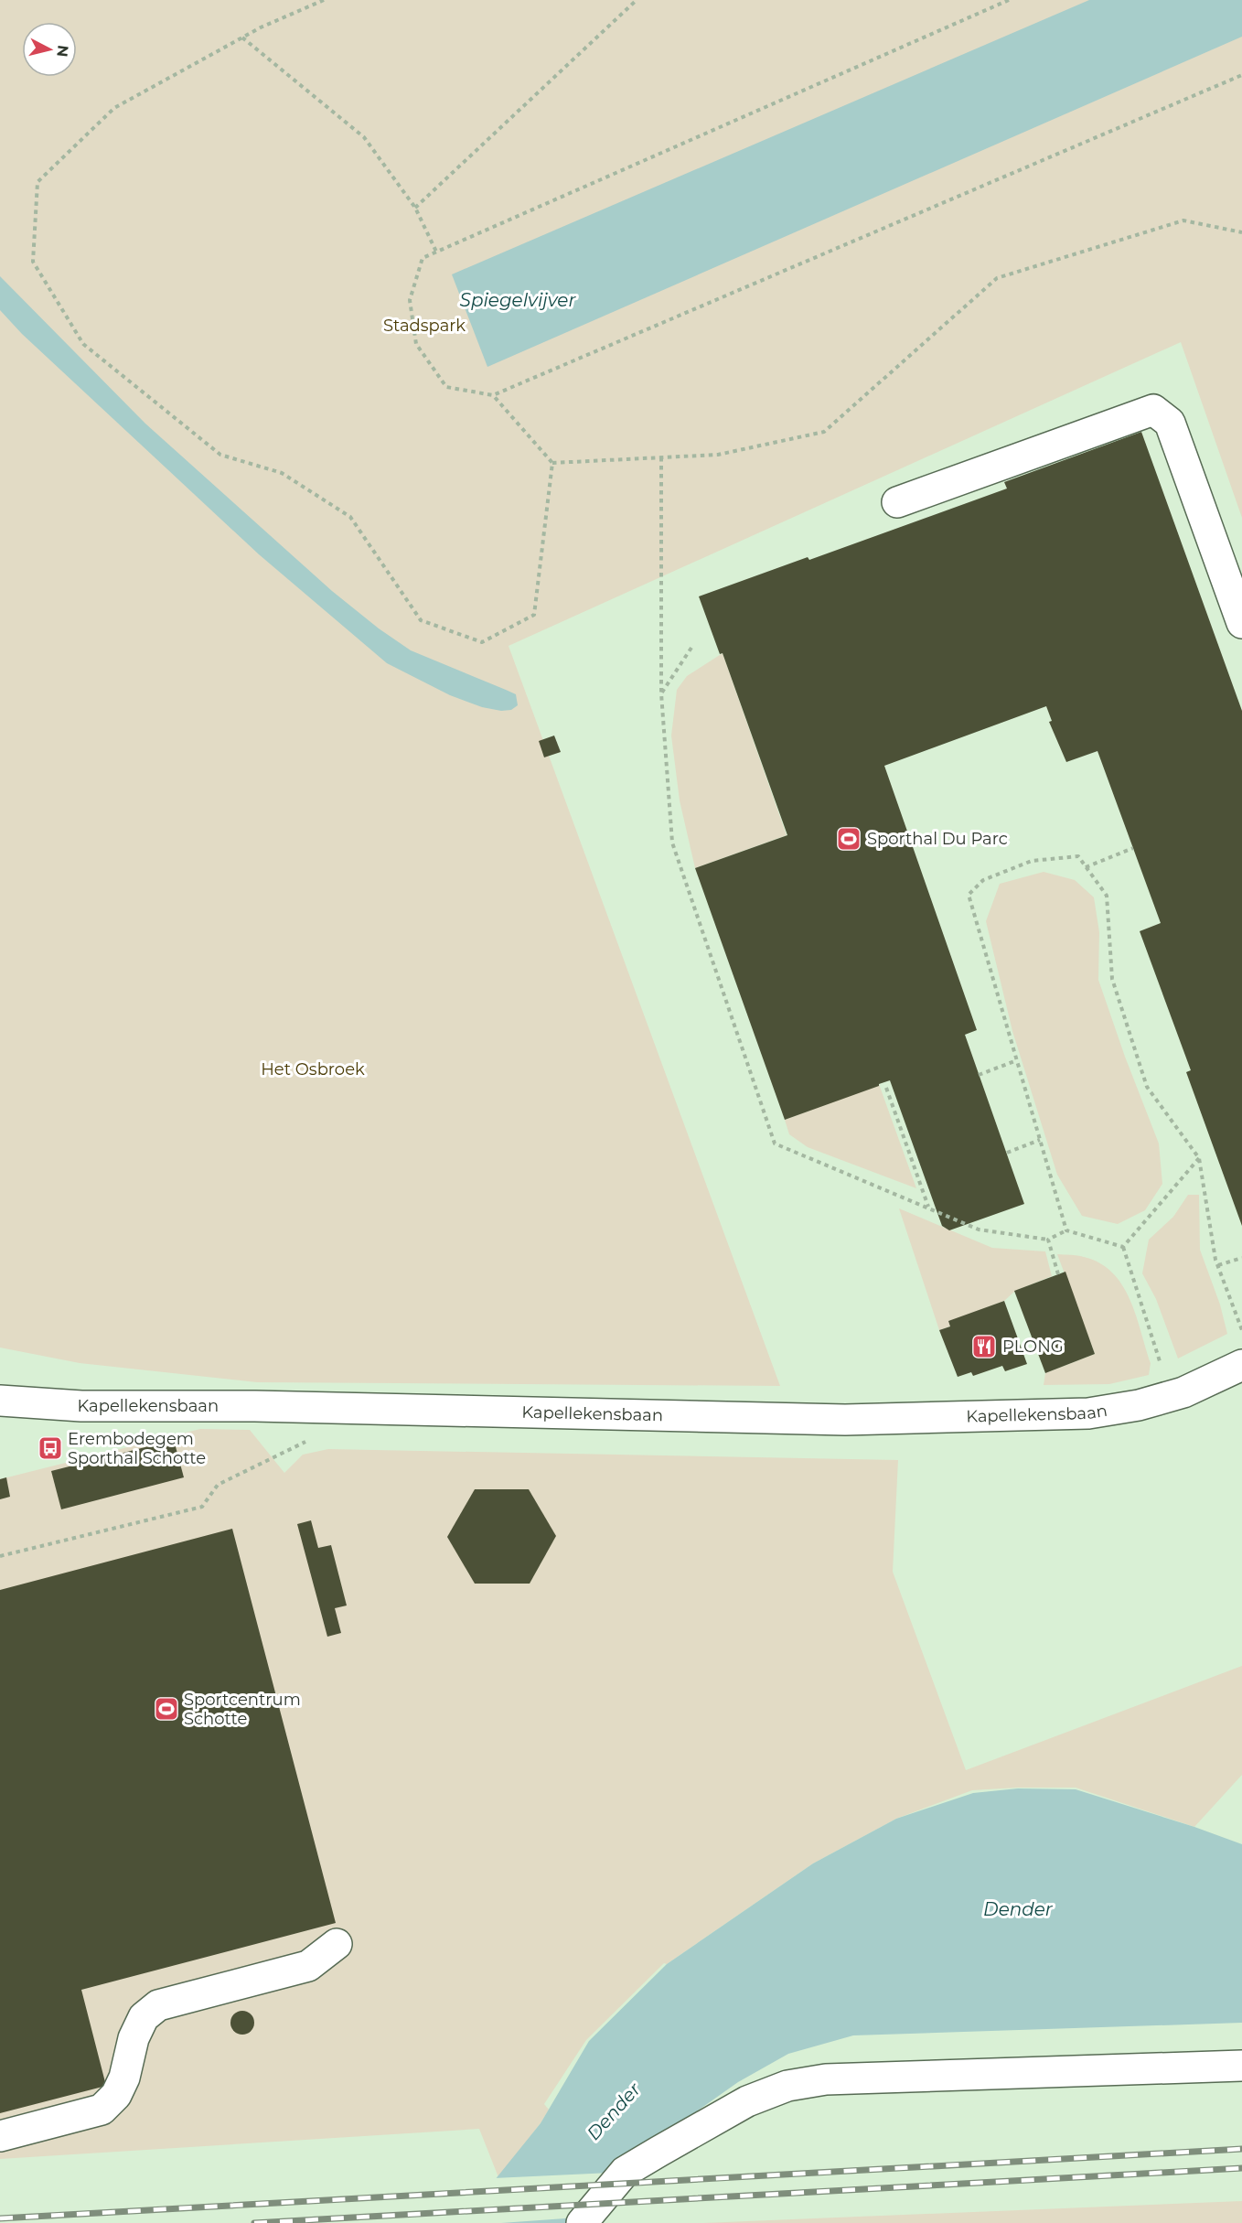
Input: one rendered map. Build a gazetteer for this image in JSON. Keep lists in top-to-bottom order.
{
  "streets": {
    "street": ["Kapellekensbaan"]
  },
  "water": ["Spiegelvijver", "Dender"],
  "parks": ["Stadspark", "Het Osbroek"],
  "places": {
    "sports": ["Sporthal Du Parc", "Sportcentrum Schotte"],
    "restaurant": ["PLONG"],
    "bus stop": ["Erembodegem Sporthal Schotte"]
  },
  "north": "right"
}
